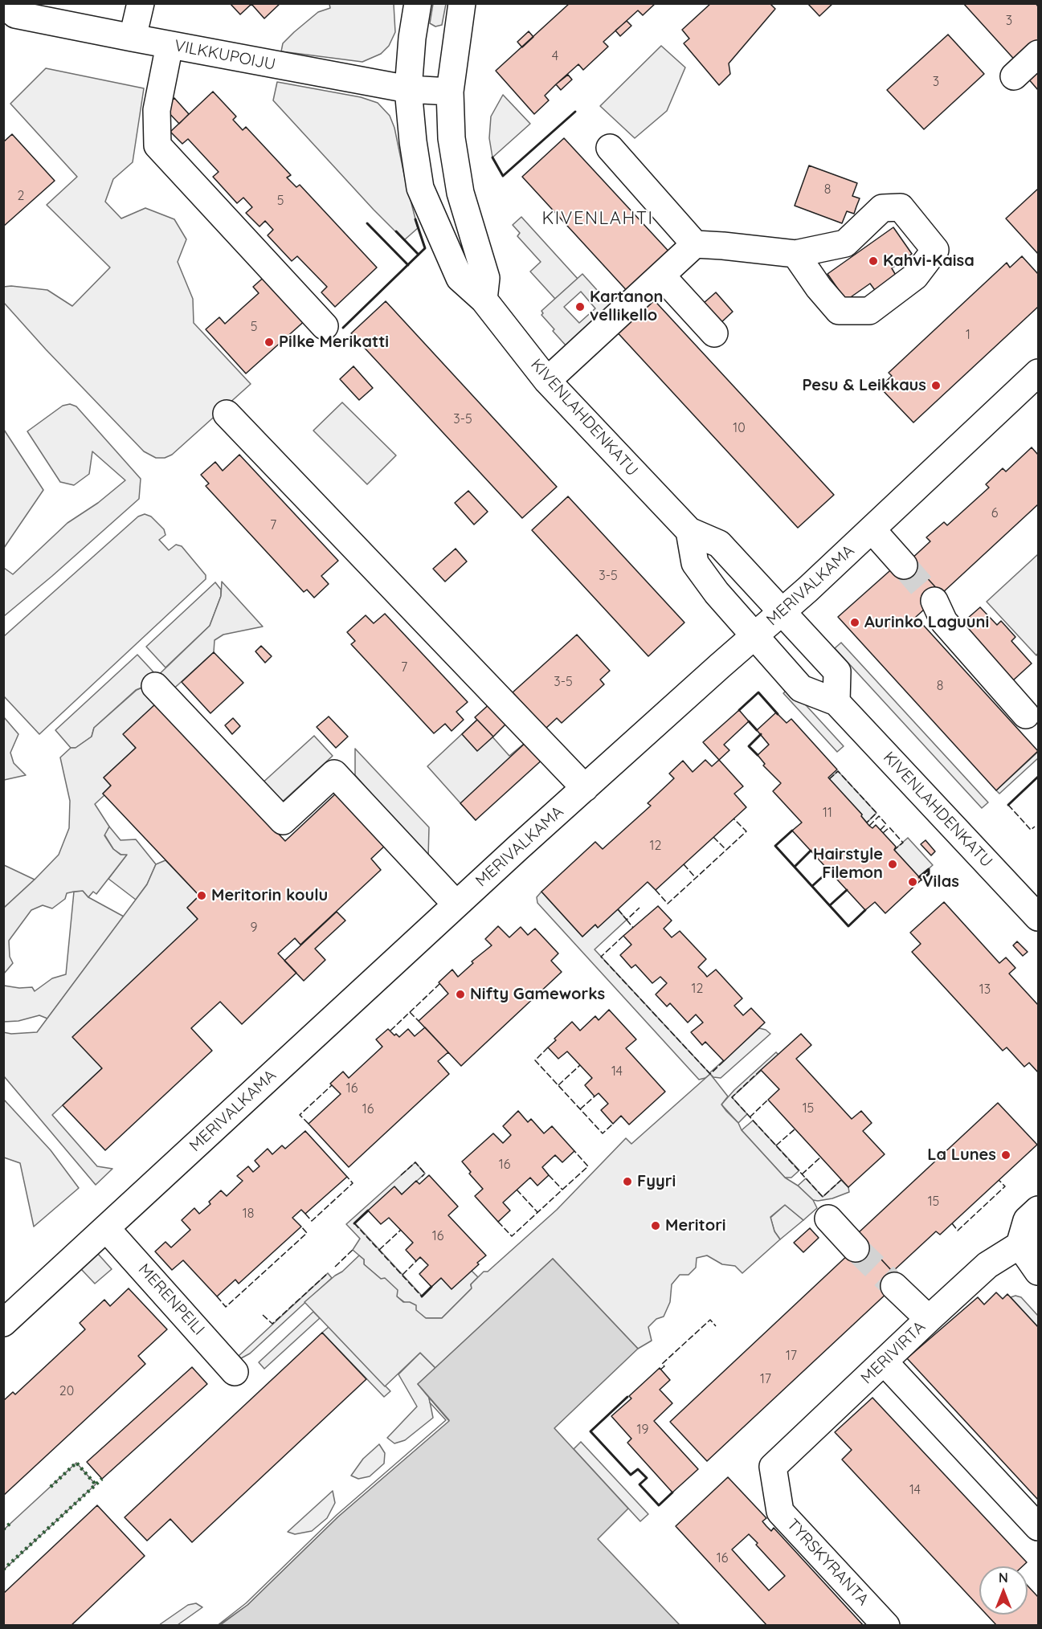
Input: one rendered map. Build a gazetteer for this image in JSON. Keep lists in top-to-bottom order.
{
  "streets": {
    "street": [
      "VILKKUPOIJU",
      "KIVENLAHDENKATU",
      "MERIVALKAMA",
      "MERENPEILI",
      "MERIVIRTA",
      "TYRSKYRANTA"
    ]
  },
  "crossings": [
    ["VILKKUPOIJU", "KIVENLAHDENKATU"],
    ["KIVENLAHDENKATU", "MERIVALKAMA"],
    ["MERIVALKAMA", "MERENPEILI"],
    ["MERIVIRTA", "TYRSKYRANTA"]
  ],
  "districts": ["KIVENLAHTI"],
  "places": [
    "Kahvi-Kaisa",
    "Kartanon vellikello",
    "Pilke Merikatti",
    "Pesu & Leikkaus",
    "Aurinko Laguuni",
    "Hairstyle Filemon",
    "Vilas",
    "Meritorin koulu",
    "Nifty Gameworks",
    "La Lunes",
    "Fyyri",
    "Meritori"
  ],
  "house_numbers": [
    "3",
    "4",
    "3",
    "8",
    "2",
    "5",
    "5",
    "1",
    "3-5",
    "10",
    "6",
    "7",
    "3-5",
    "7",
    "3-5",
    "8",
    "11",
    "12",
    "9",
    "12",
    "13",
    "14",
    "16",
    "15",
    "16",
    "16",
    "15",
    "18",
    "16",
    "17",
    "17",
    "20",
    "19",
    "14",
    "16"
  ],
  "north": "top"
}
